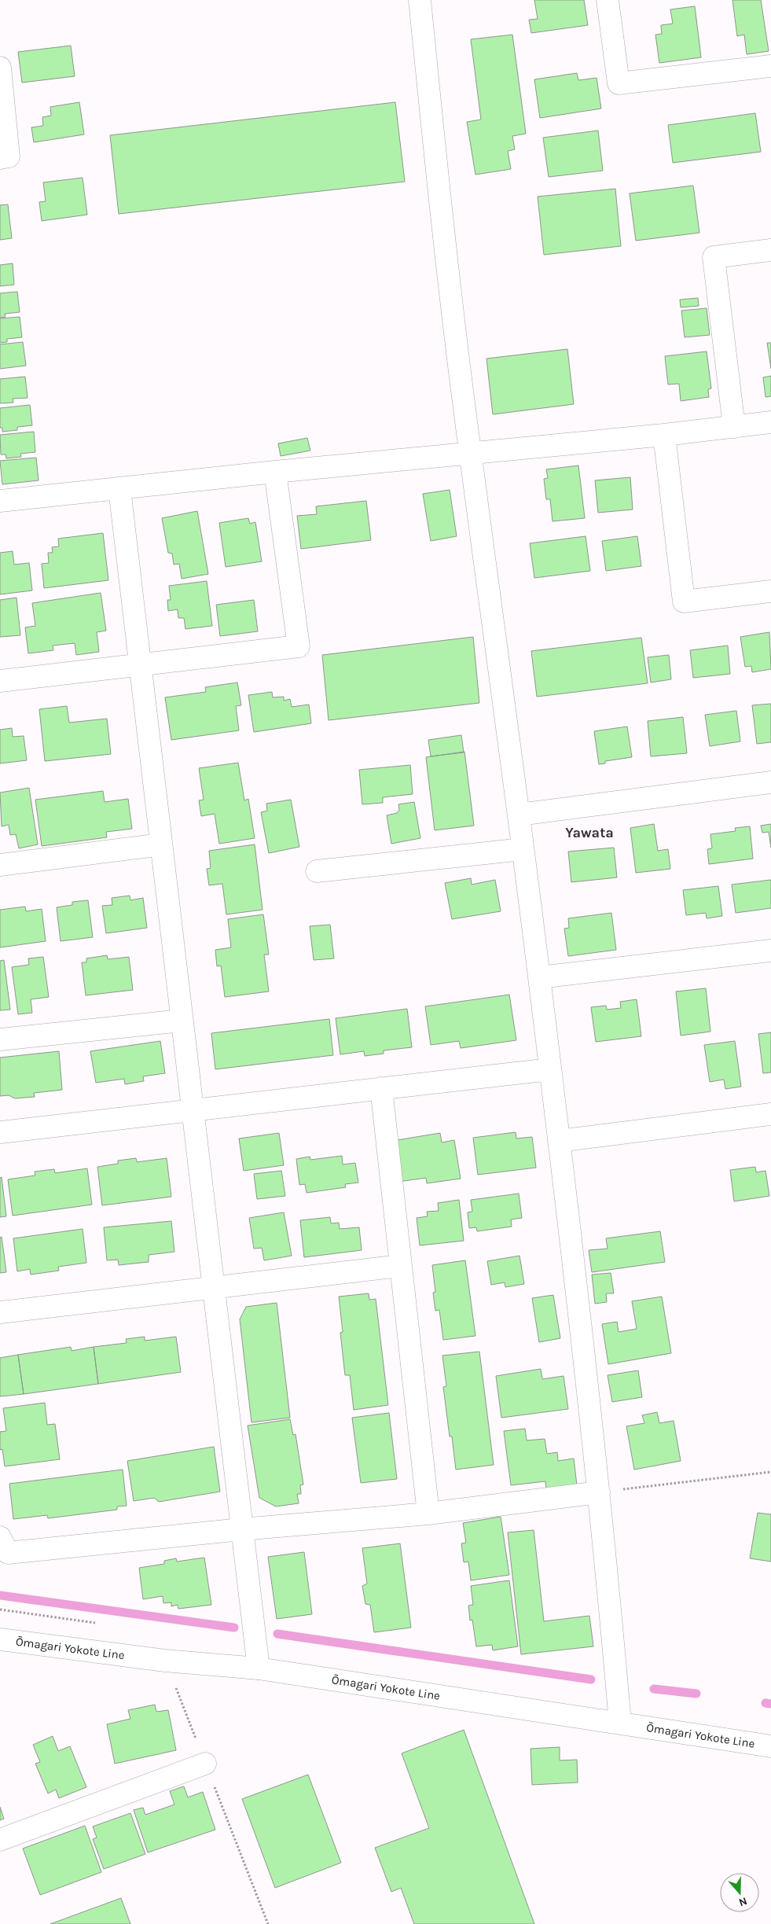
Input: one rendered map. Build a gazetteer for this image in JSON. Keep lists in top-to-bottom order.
{
  "streets": {
    "street": ["Ōmagari Yokote Line"]
  },
  "districts": ["Yawata"],
  "north": "bottom"
}
